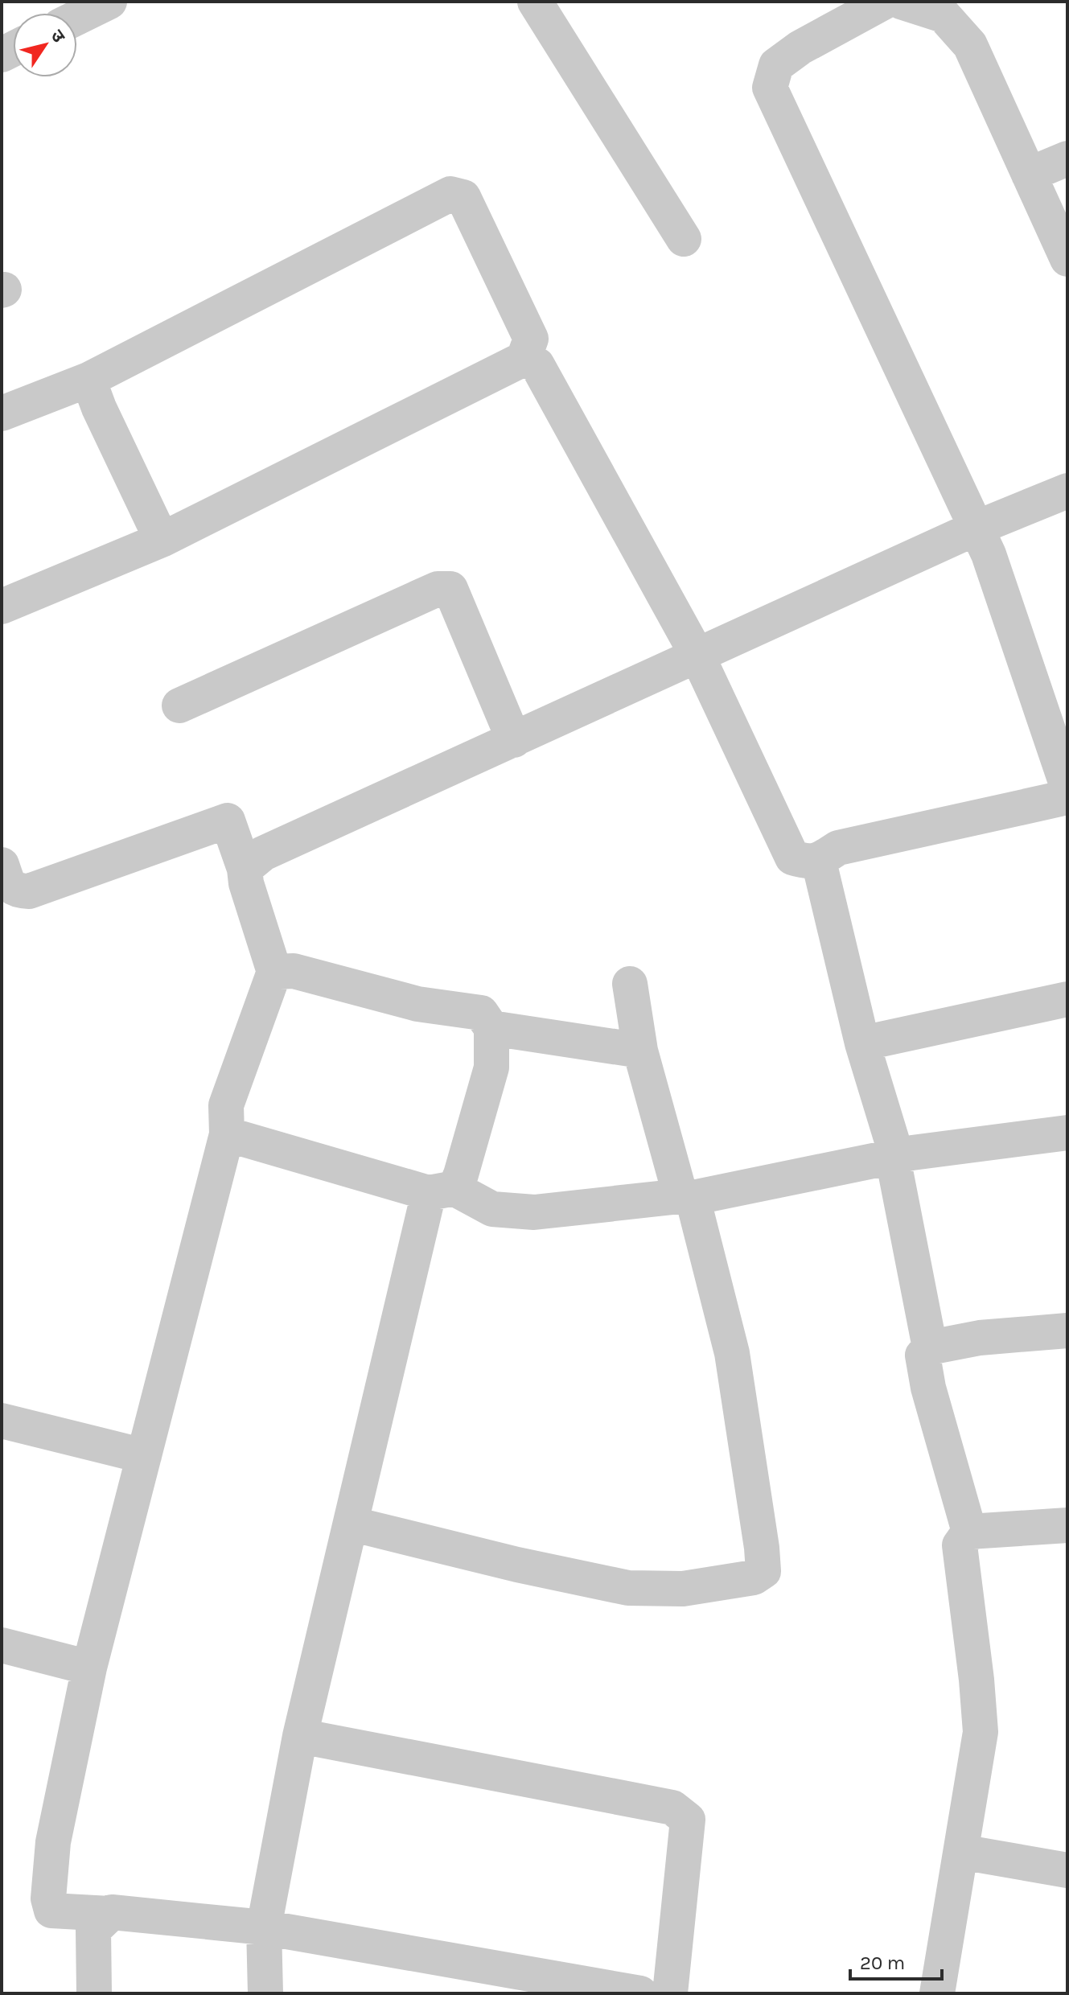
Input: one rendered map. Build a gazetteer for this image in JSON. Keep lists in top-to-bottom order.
{
  "scale_bar": "20 m",
  "north": "top right"
}
